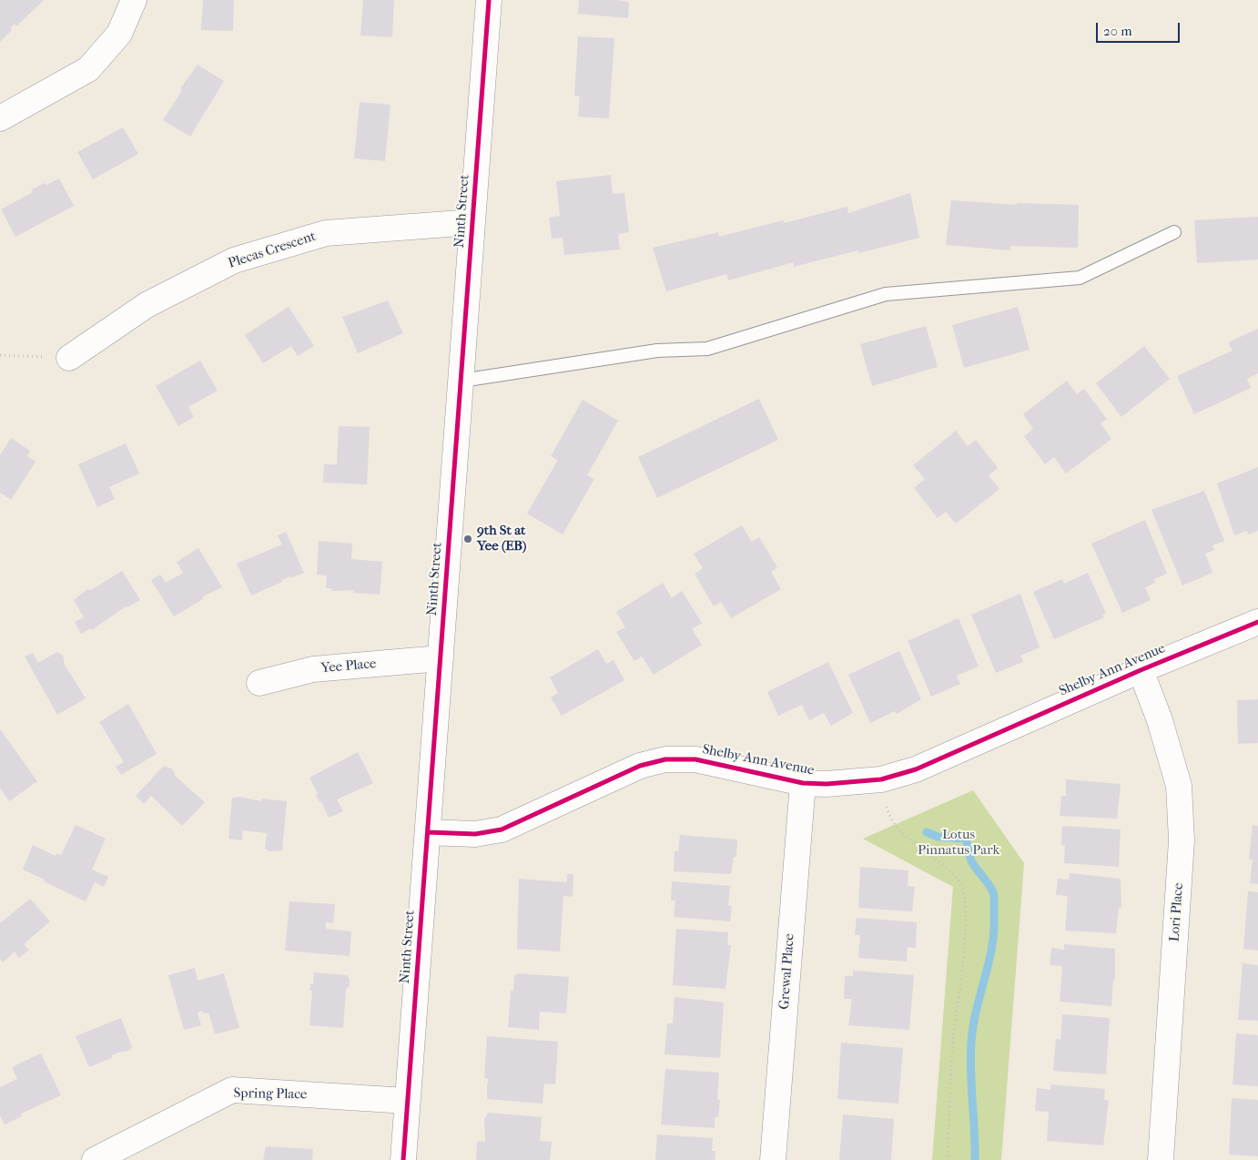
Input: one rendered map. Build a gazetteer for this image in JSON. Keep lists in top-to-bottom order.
{
  "streets": {
    "street": [
      "Ninth Street",
      "Plecas Crescent",
      "Yee Place",
      "Shelby Ann Avenue",
      "Lori Place",
      "Grewal Place",
      "Spring Place"
    ]
  },
  "crossings": [
    ["Ninth Street", "Plecas Crescent"],
    ["Ninth Street", "Yee Place"],
    ["Ninth Street", "Shelby Ann Avenue"],
    ["Ninth Street", "Spring Place"],
    ["Shelby Ann Avenue", "Lori Place"],
    ["Shelby Ann Avenue", "Grewal Place"]
  ],
  "parks": ["Lotus Pinnatus Park"],
  "places": ["9th St at Yee (EB)"],
  "scale_bar": "20 m"
}
